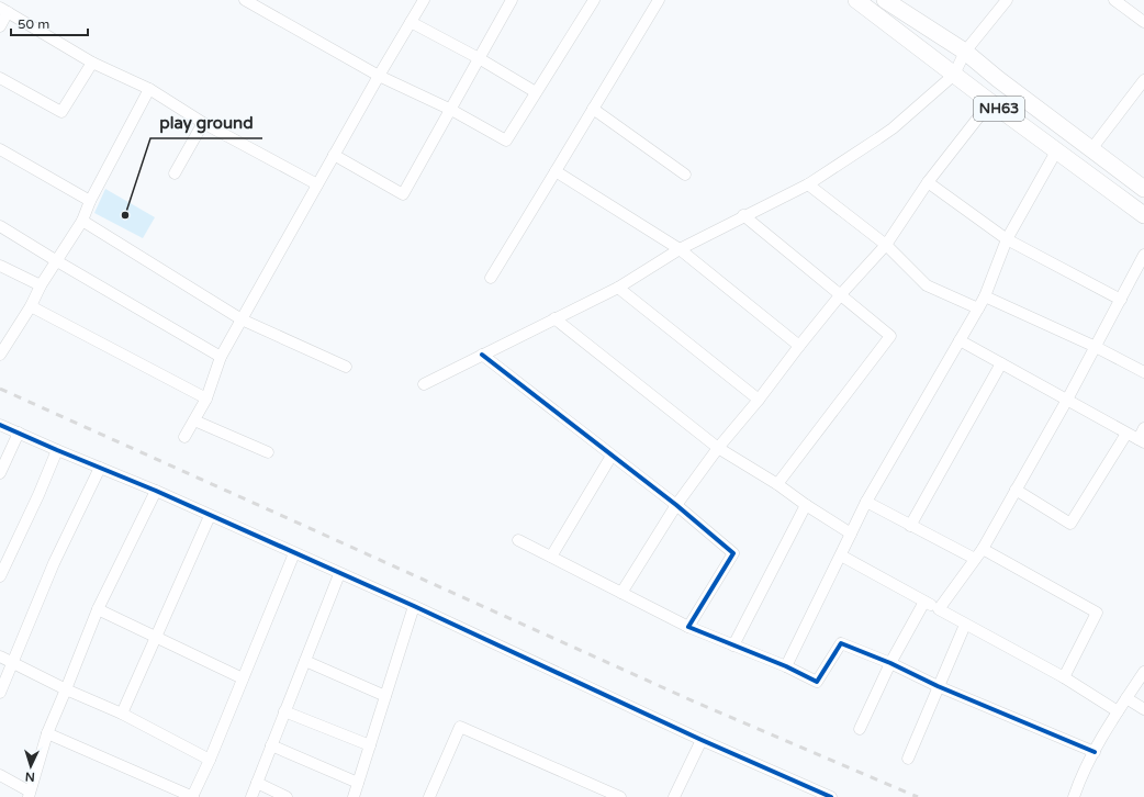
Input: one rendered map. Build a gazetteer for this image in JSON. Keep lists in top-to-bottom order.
{
  "streets": {
    "highway": ["NH63"]
  },
  "places": ["play ground"],
  "scale_bar": "50 m",
  "north": "bottom"
}
